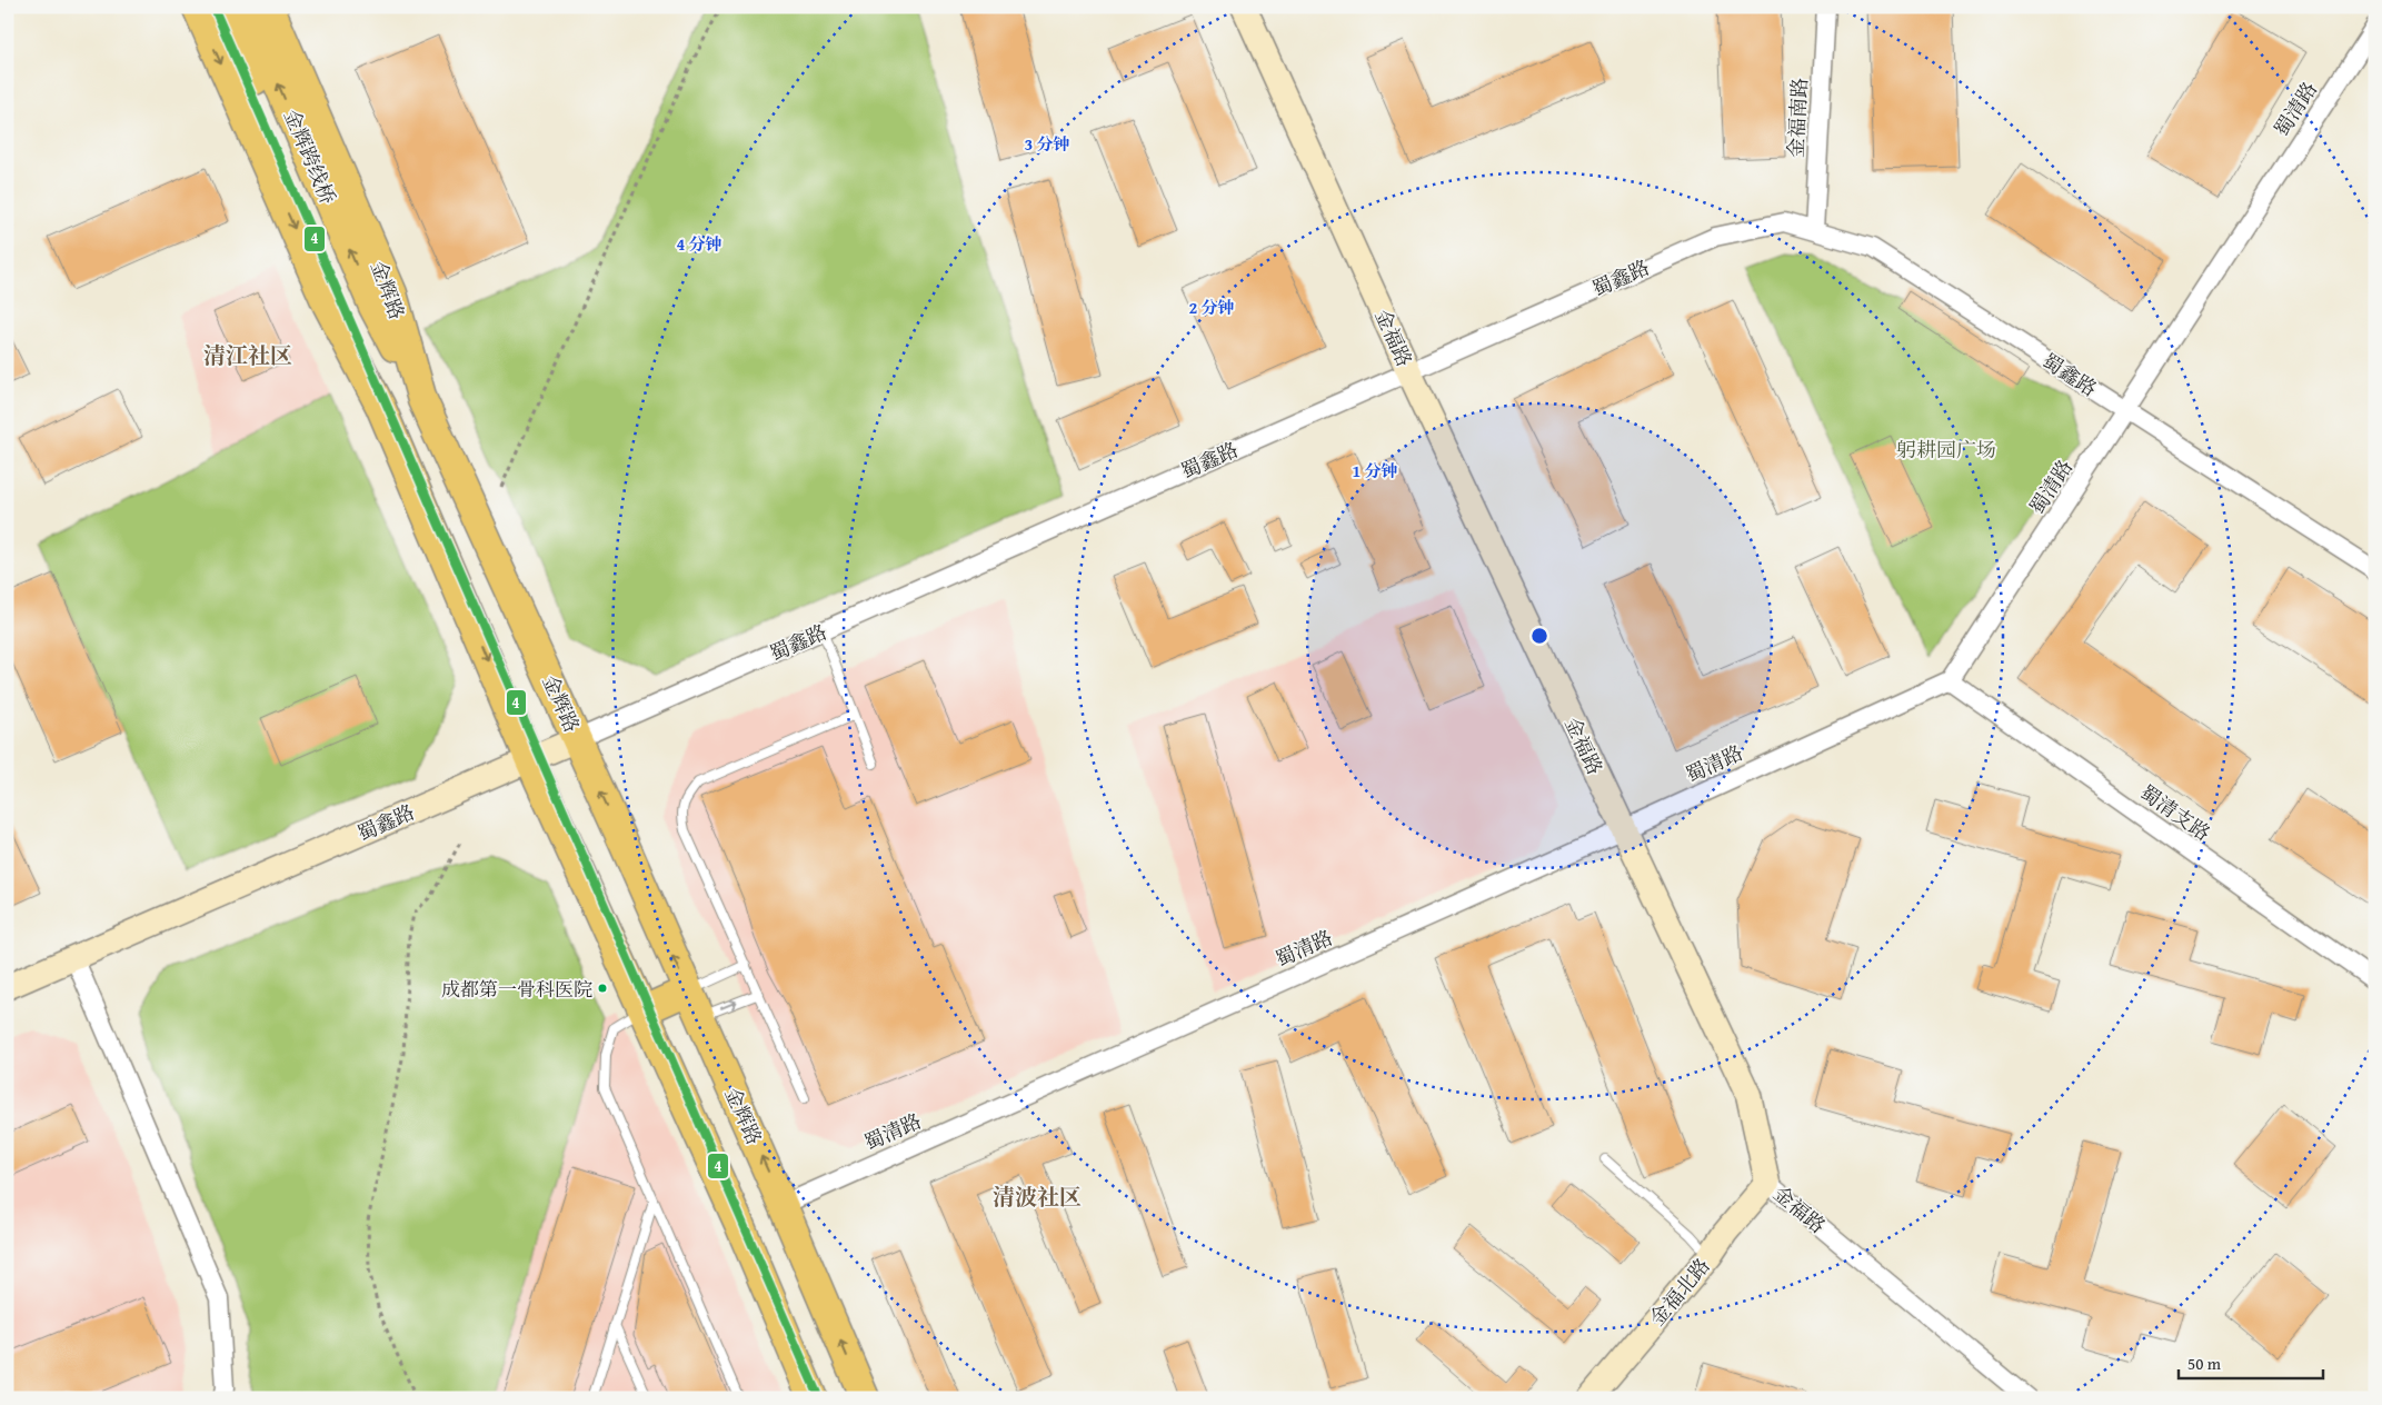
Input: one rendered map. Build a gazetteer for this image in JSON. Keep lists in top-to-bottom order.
{
  "streets": {
    "main road": ["金辉跨线桥", "金辉路"],
    "street": [
      "蜀清路",
      "金福南路",
      "蜀鑫路",
      "金福路",
      "蜀清支路",
      "金福北路"
    ]
  },
  "crossings": [
    ["蜀清路", "蜀鑫路"],
    ["蜀清路", "金辉路"],
    ["蜀清路", "金福路"],
    ["蜀清路", "蜀清支路"],
    ["金福南路", "蜀鑫路"],
    ["蜀鑫路", "金辉路"],
    ["蜀鑫路", "金福路"],
    ["金福路", "金福北路"]
  ],
  "districts": ["清江社区", "清波社区"],
  "parks": ["躬耕园广场"],
  "places": ["成都第一骨科医院"],
  "lines": ["metro line 4"],
  "scale_bar": "50 m",
  "rings": [
    "3 分钟",
    "4 分钟",
    "2 分钟",
    "1 分钟"
  ]
}
